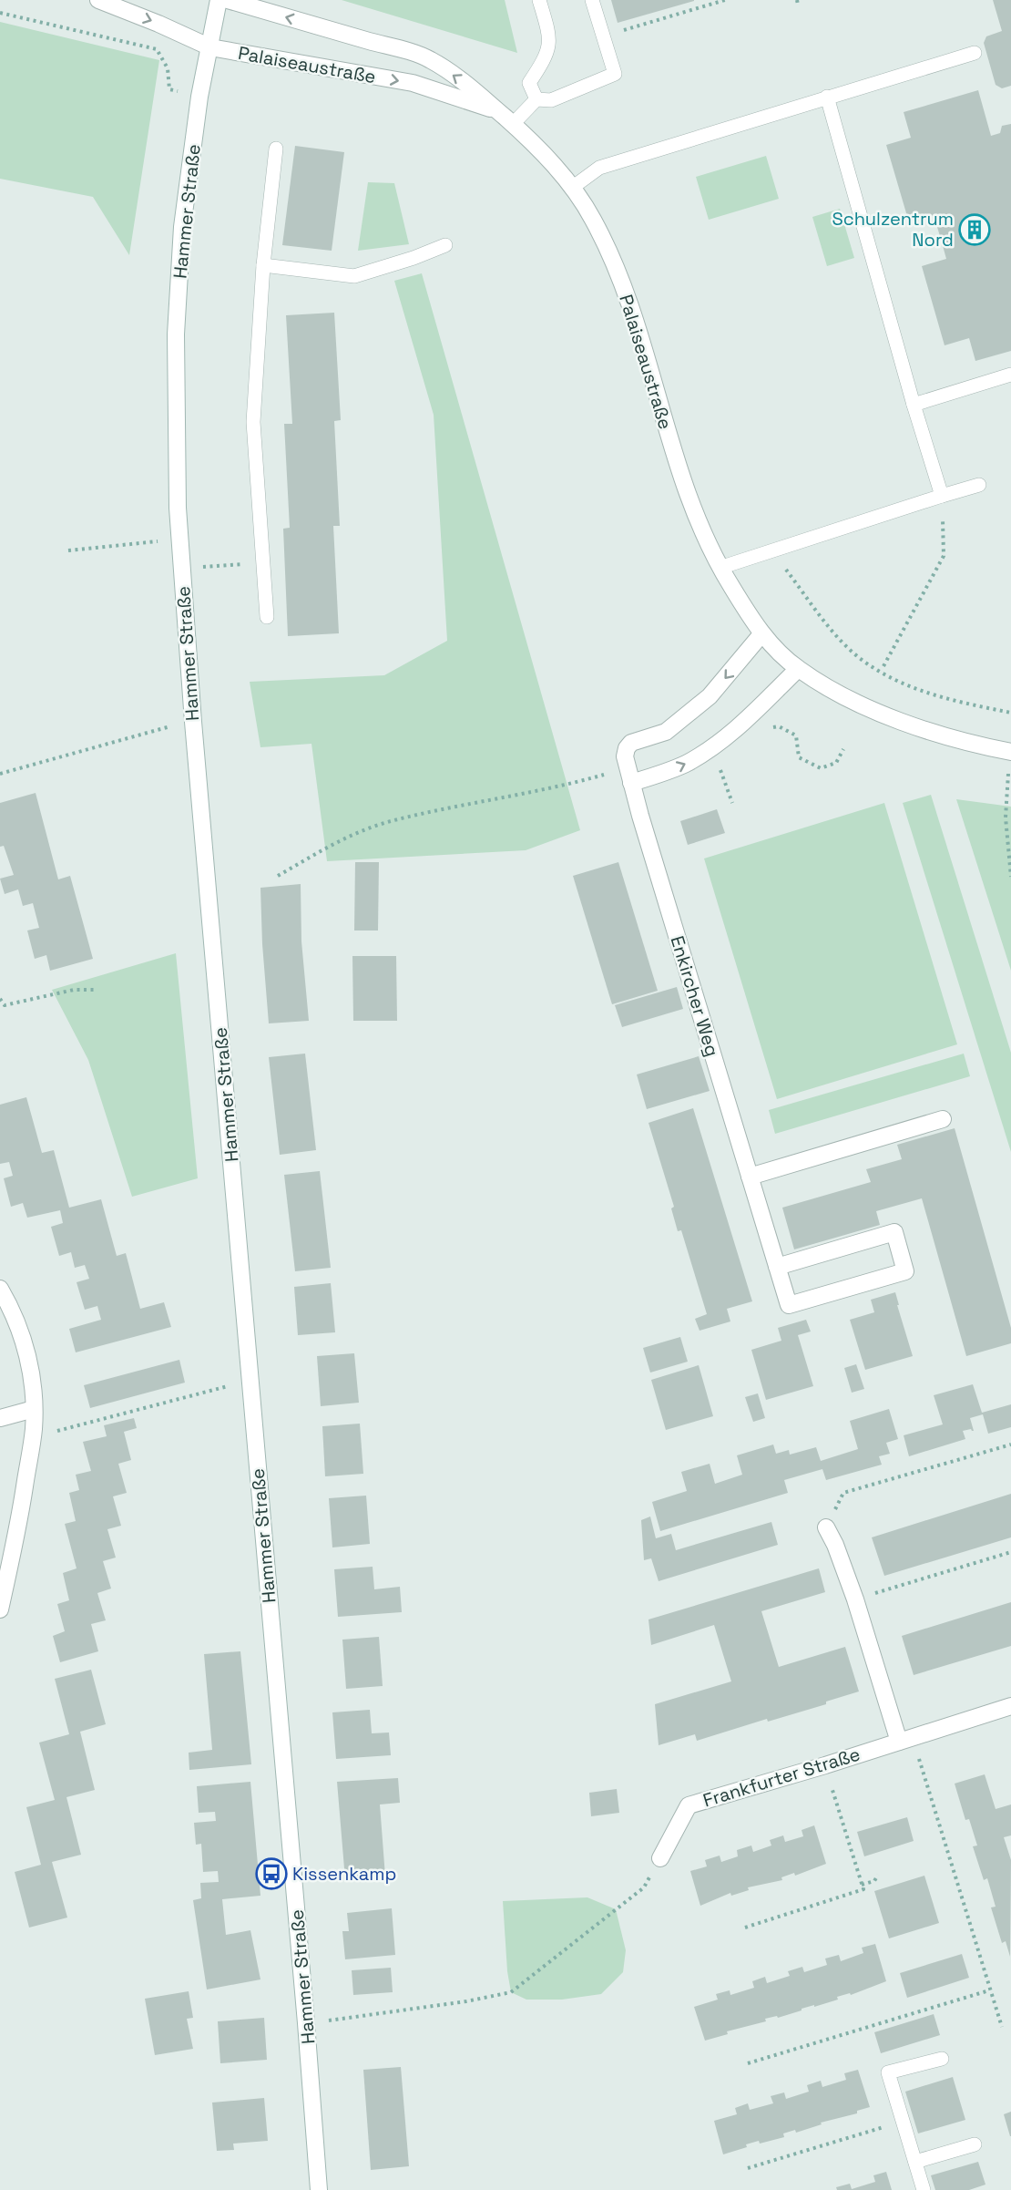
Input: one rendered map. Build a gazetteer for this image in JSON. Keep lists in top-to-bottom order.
{
  "streets": {
    "street": [
      "Palaiseaustraße",
      "Hammer Straße",
      "Enkircher Weg",
      "Frankfurter Straße"
    ]
  },
  "crossings": [
    ["Palaiseaustraße", "Hammer Straße"]
  ],
  "places": {
    "building": ["Schulzentrum Nord"],
    "bus stop": ["Kissenkamp"]
  }
}
